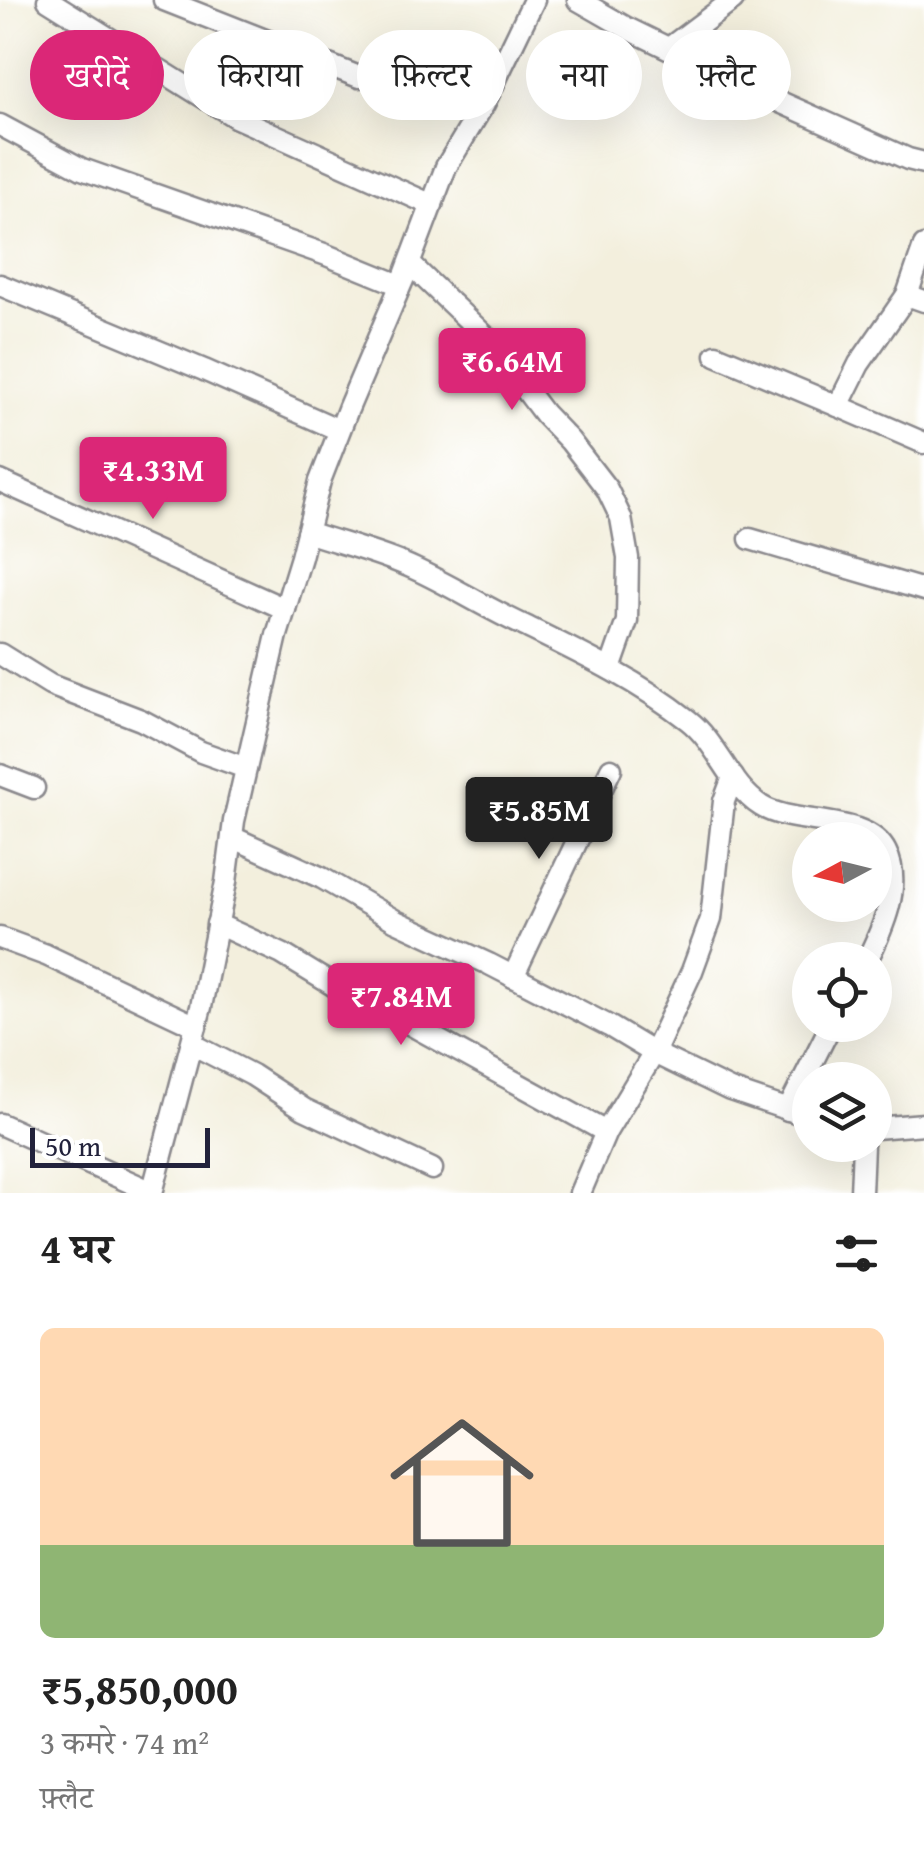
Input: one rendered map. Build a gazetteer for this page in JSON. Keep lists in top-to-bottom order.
{
  "scale_bar": "50 m",
  "north": "left",
  "page": {
    "chip": [
      "खरीदें",
      "किराया",
      "फ़िल्टर",
      "नया",
      "फ़्लैट"
    ],
    "price": [
      "₹6.64M",
      "₹4.33M",
      "₹5.85M",
      "₹7.84M"
    ],
    "scale": "50 m",
    "heading": "4 घर",
    "list": [
      {
        "name": "₹5,850,000",
        "note": "3 कमरे · 74 m² · फ़्लैट"
      }
    ]
  }
}
